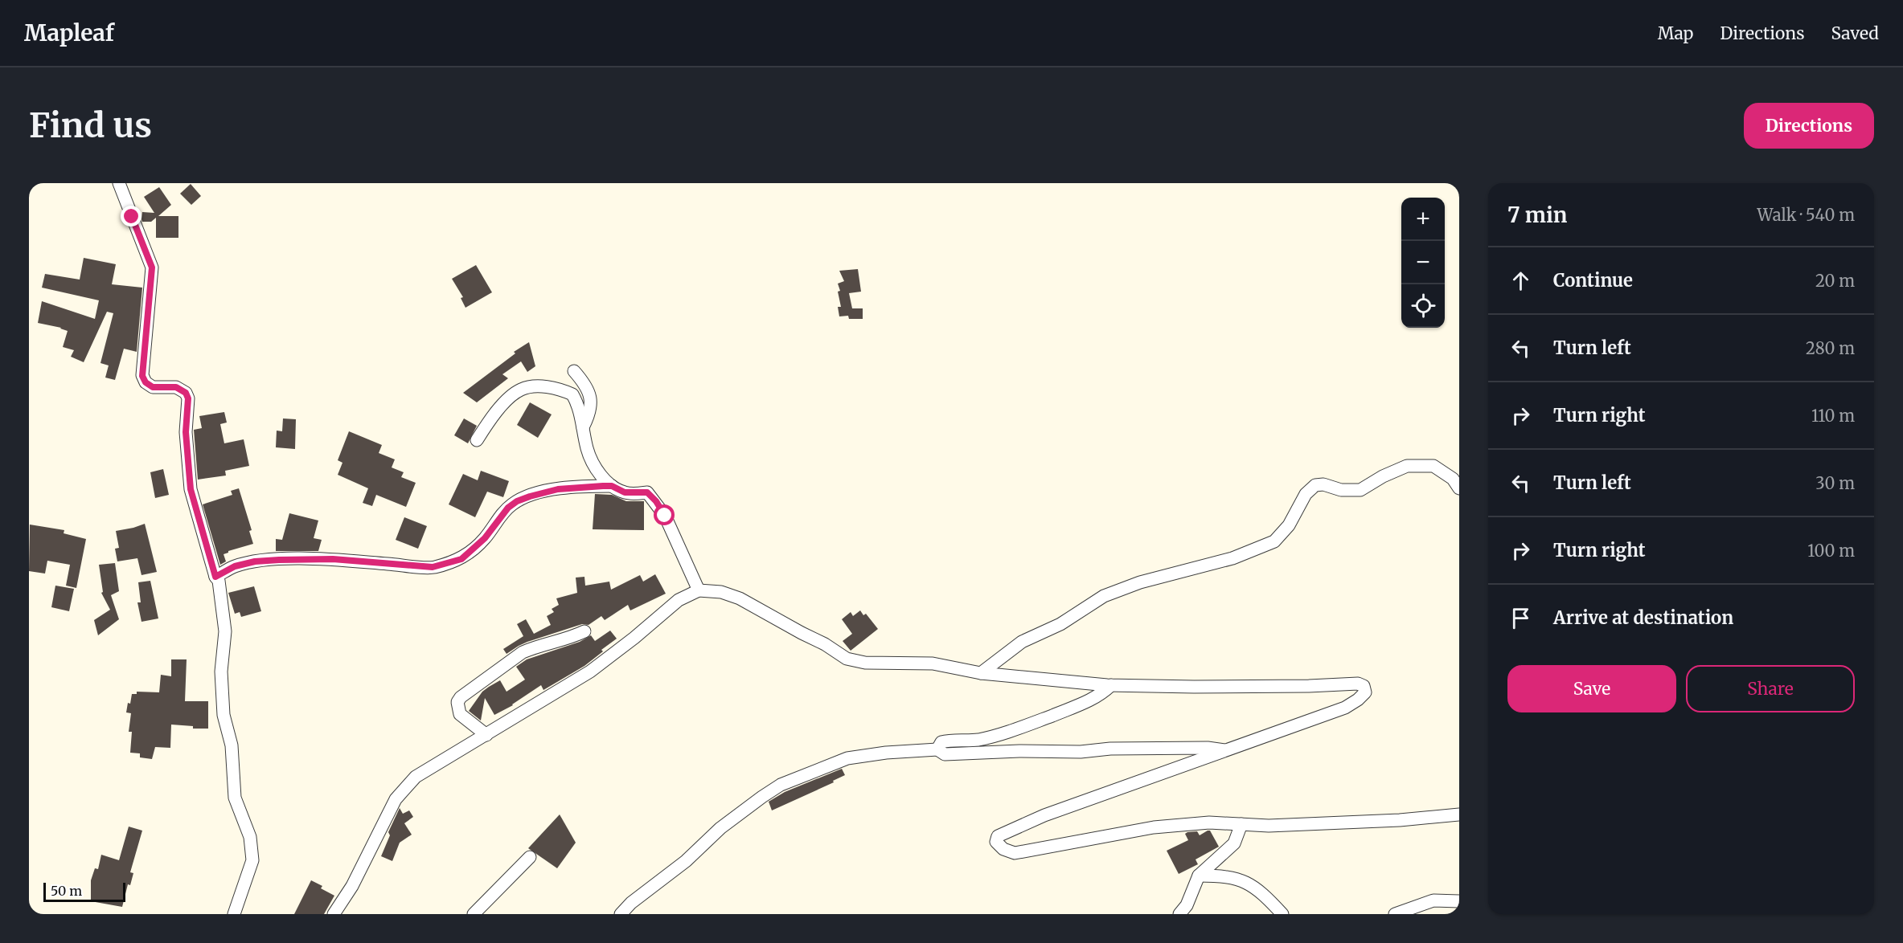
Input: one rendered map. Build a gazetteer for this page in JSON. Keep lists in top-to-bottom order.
{
  "scale_bar": "50 m",
  "page": {
    "header": "Mapleaf",
    "nav": ["Map", "Directions", "Saved"],
    "buttons": [
      "Directions",
      ["Save", "Share"]
    ],
    "title": "Find us",
    "heading": ["7 min", "Walk · 540 m"],
    "map_buttons": ["+", "−"],
    "list": [
      ["Continue", "20 m"],
      ["Turn left", "280 m"],
      ["Turn right", "110 m"],
      ["Turn left", "30 m"],
      ["Turn right", "100 m"],
      "Arrive at destination"
    ],
    "scale": "50 m"
  }
}
